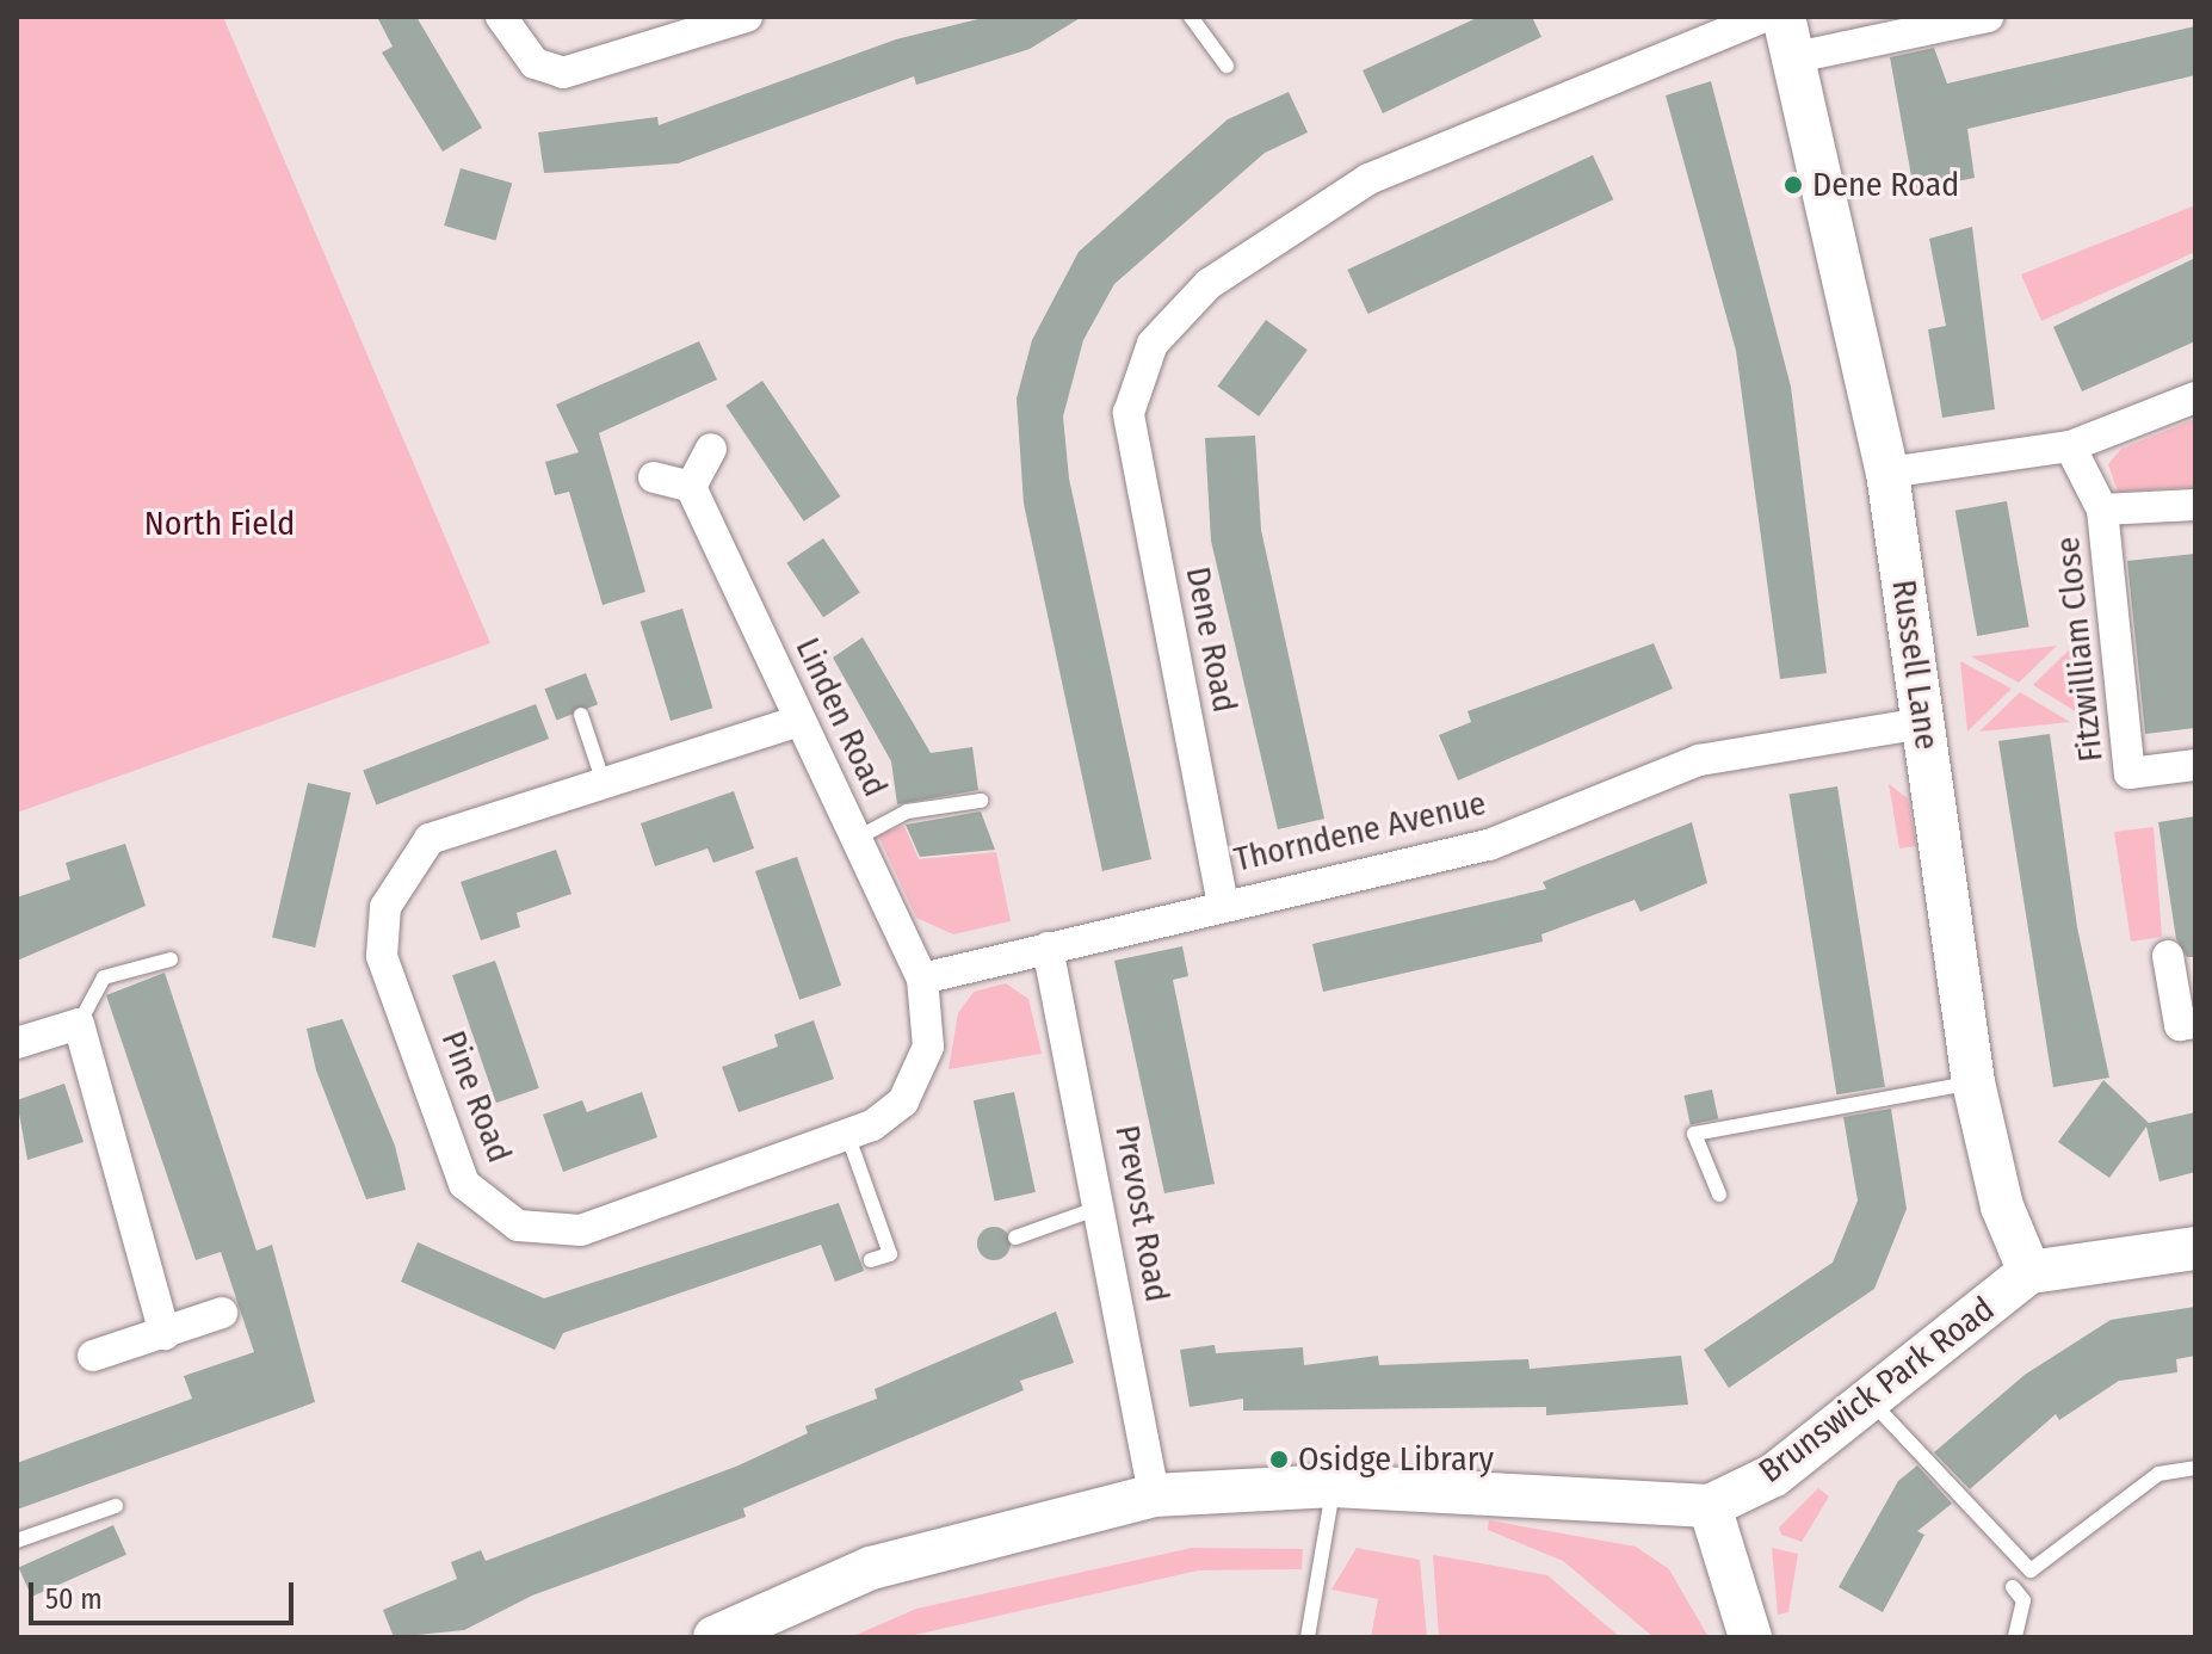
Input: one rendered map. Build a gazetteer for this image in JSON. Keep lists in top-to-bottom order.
{
  "streets": {
    "main road": ["Russell Lane", "Brunswick Park Road"],
    "street": [
      "Dene Road",
      "Fitzwilliam Close",
      "Linden Road",
      "Thorndene Avenue",
      "Pine Road",
      "Prevost Road"
    ]
  },
  "crossings": [
    ["Dene Road", "Russell Lane"],
    ["Dene Road", "Thorndene Avenue"],
    ["Russell Lane", "Thorndene Avenue"],
    ["Russell Lane", "Brunswick Park Road"],
    ["Linden Road", "Thorndene Avenue"],
    ["Linden Road", "Pine Road"],
    ["Thorndene Avenue", "Pine Road"],
    ["Thorndene Avenue", "Prevost Road"],
    ["Prevost Road", "Brunswick Park Road"]
  ],
  "parks": ["North Field"],
  "places": ["Dene Road", "Osidge Library"],
  "scale_bar": "50 m"
}
